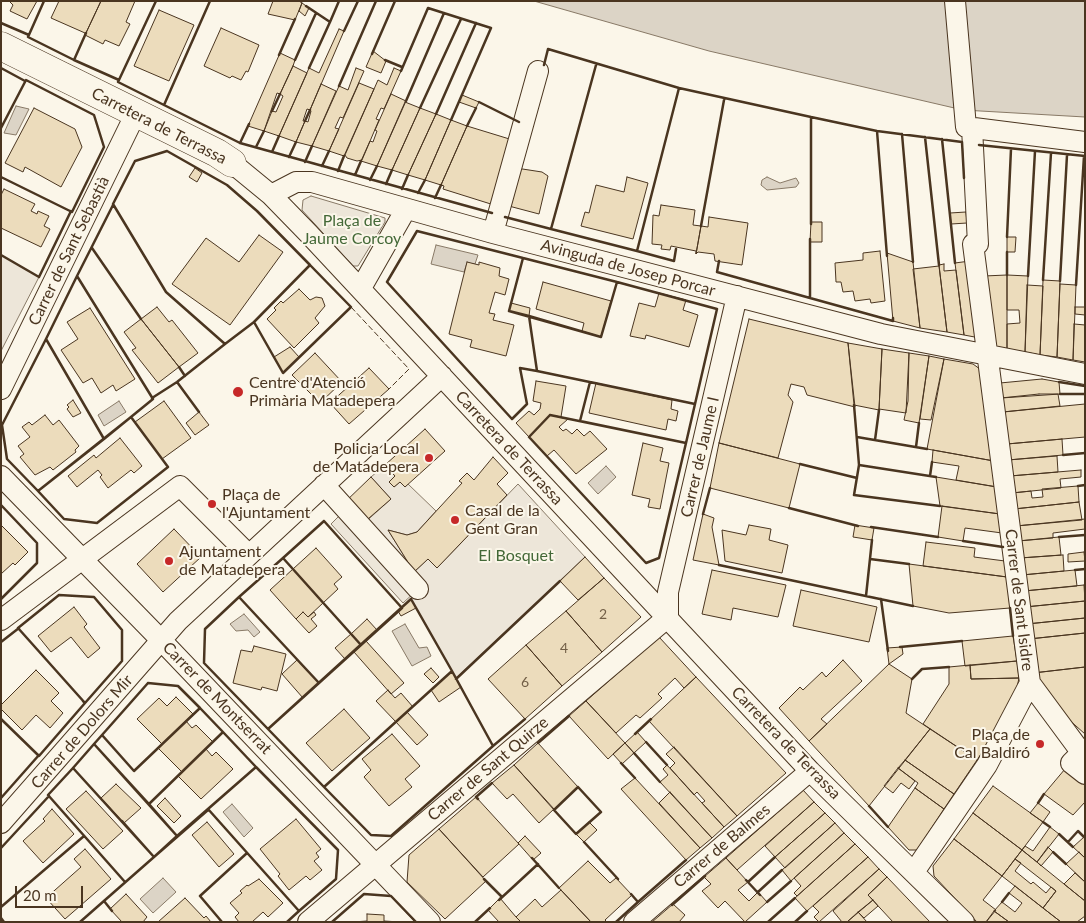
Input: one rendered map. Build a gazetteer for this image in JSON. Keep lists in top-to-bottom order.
{
  "streets": {
    "street": [
      "Carretera de Terrassa",
      "Carrer de Sant Sebastià",
      "Avinguda de Josep Porcar",
      "Carrer de Jaume I",
      "Carrer de Sant Isidre",
      "Carrer de Montserrat",
      "Carrer de Dolors Mir",
      "Carrer de Sant Quirze",
      "Carrer de Balmes"
    ]
  },
  "crossings": [
    ["Carretera de Terrassa", "Carrer de Sant Sebastià"],
    ["Carretera de Terrassa", "Avinguda de Josep Porcar"],
    ["Carretera de Terrassa", "Carrer de Jaume I"],
    ["Carretera de Terrassa", "Carrer de Sant Isidre"],
    ["Carretera de Terrassa", "Carrer de Dolors Mir"],
    ["Carretera de Terrassa", "Carrer de Sant Quirze"],
    ["Carretera de Terrassa", "Carrer de Balmes"],
    ["Avinguda de Josep Porcar", "Carrer de Jaume I"],
    ["Avinguda de Josep Porcar", "Carrer de Sant Isidre"],
    ["Carrer de Jaume I", "Carrer de Sant Quirze"],
    ["Carrer de Montserrat", "Carrer de Dolors Mir"],
    ["Carrer de Montserrat", "Carrer de Sant Quirze"]
  ],
  "parks": ["Plaça de Jaume Corcoy", "El Bosquet"],
  "places": [
    "Centre d'Atenció Primària Matadepera",
    "Policia Local de Matadepera",
    "Plaça de l'Ajuntament",
    "Casal de la Gent Gran",
    "Ajuntament de Matadepera",
    "Plaça de Cal Baldiró"
  ],
  "house_numbers": ["2", "4", "6"],
  "scale_bar": "20 m"
}
